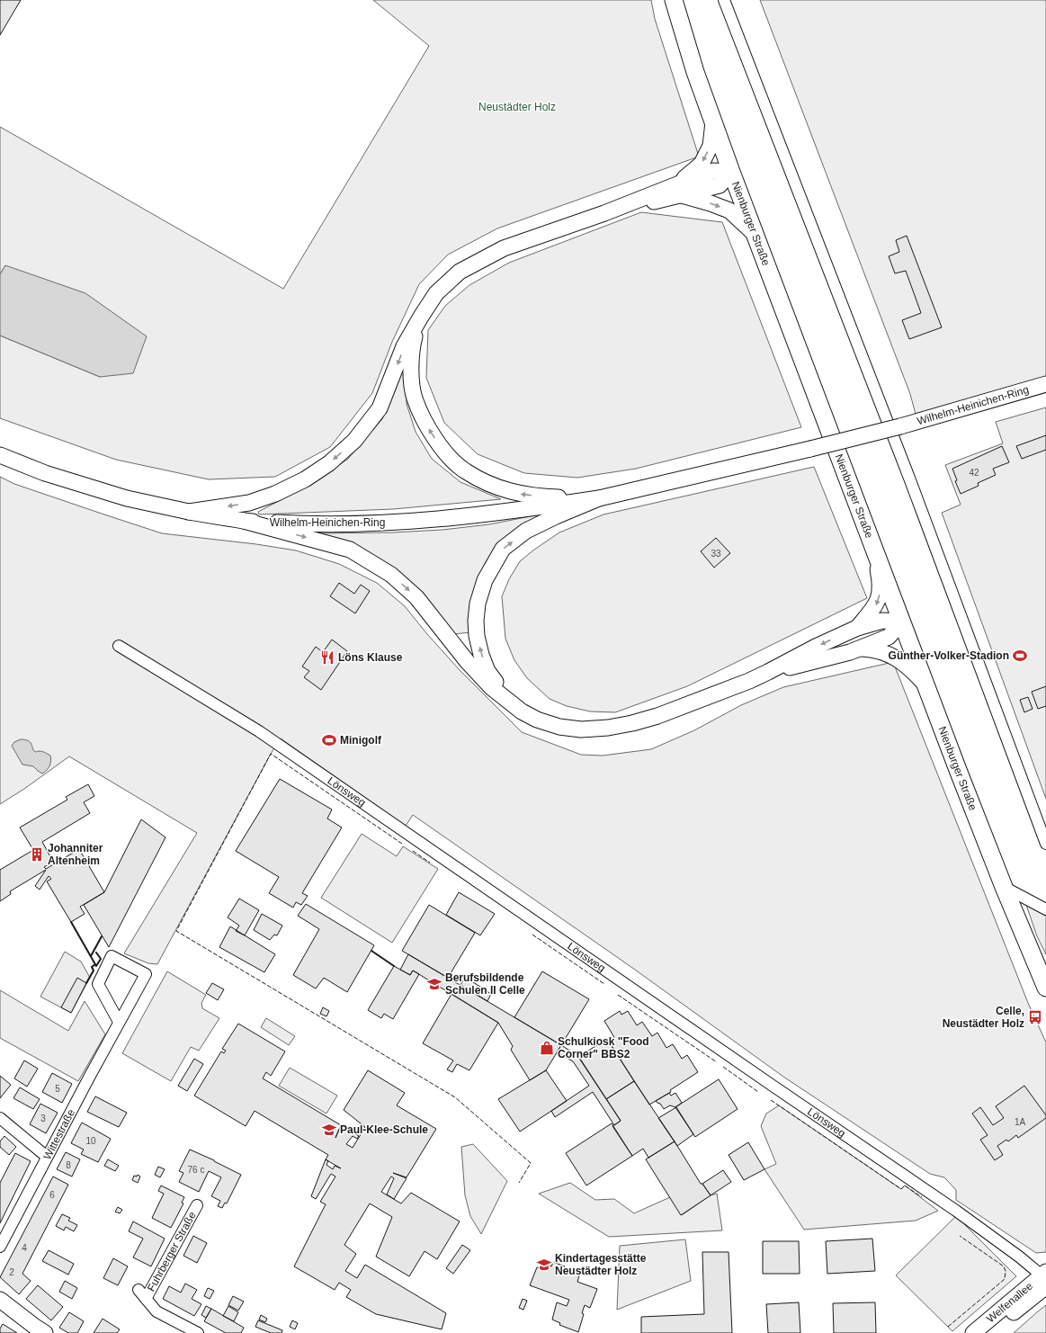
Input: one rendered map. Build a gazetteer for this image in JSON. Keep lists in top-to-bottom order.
{
  "streets": {
    "main road": ["Nienburger Straße", "Wilhelm-Heinichen-Ring", "Welfenallee"],
    "street": ["Lönsweg", "Wittestraße", "Fuhrberger Straße"]
  },
  "crossings": [
    ["Lönsweg", "Welfenallee"]
  ],
  "parks": ["Neustädter Holz"],
  "places": {
    "sports": ["Günther-Volker-Stadion", "Minigolf"],
    "restaurant": ["Löns Klause"],
    "building": ["Johanniter Altenheim"],
    "school or university": ["Berufsbildende Schulen II Celle", "Paul-Klee-Schule", "Kindertagesstätte Neustädter Holz"],
    "bus stop": ["Celle, Neustädter Holz"],
    "shop": ["Schulkiosk \"Food Corner\" BBS2"]
  },
  "house_numbers": [
    "42",
    "33",
    "5",
    "3",
    "1A",
    "10",
    "8",
    "76 c",
    "6",
    "4",
    "2"
  ]
}
